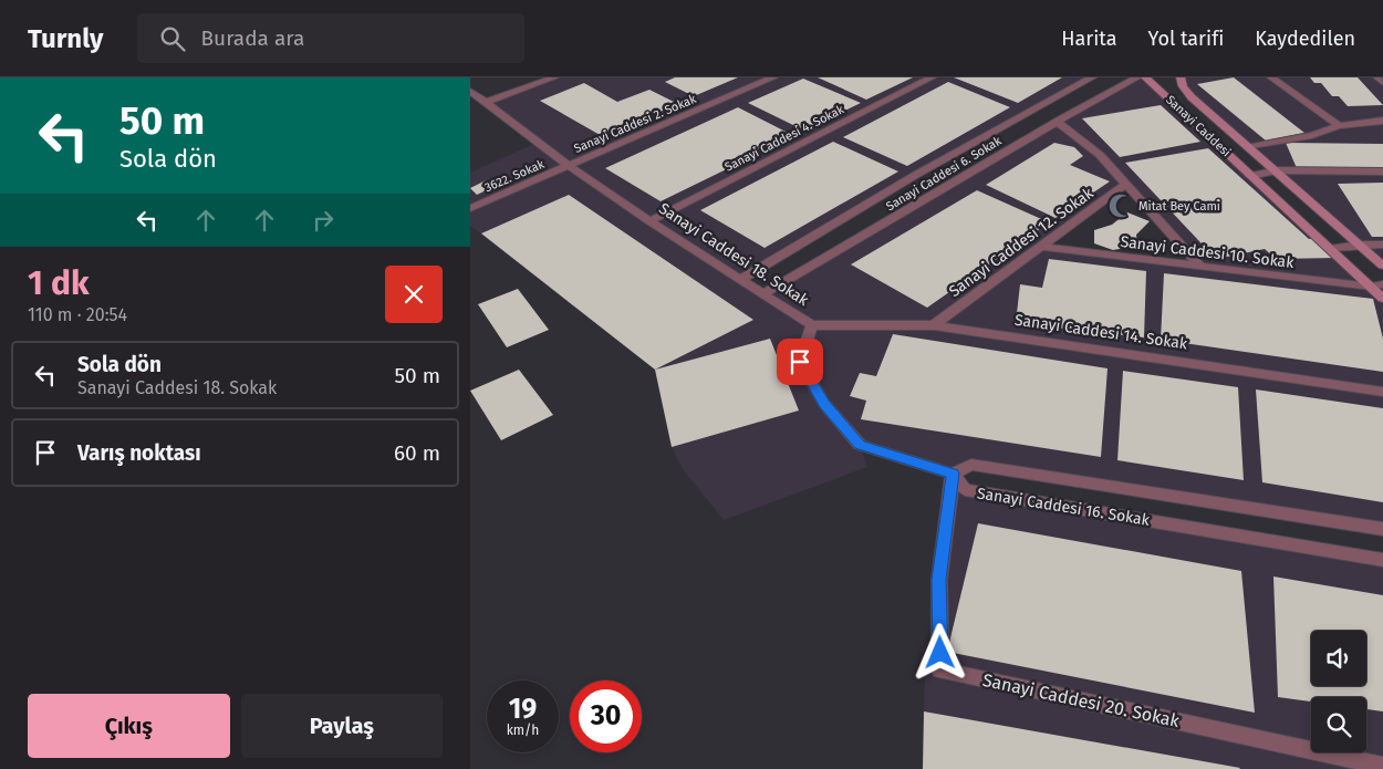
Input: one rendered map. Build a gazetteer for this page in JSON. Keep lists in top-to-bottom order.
{
  "streets": {
    "street": [
      "Sanayi Caddesi 2. Sokak",
      "Sanayi Caddesi",
      "Sanayi Caddesi 4. Sokak",
      "Sanayi Caddesi 6. Sokak",
      "3622. Sokak",
      "Sanayi Caddesi 12. Sokak",
      "Sanayi Caddesi 10. Sokak",
      "Sanayi Caddesi 18. Sokak",
      "Sanayi Caddesi 14. Sokak",
      "Sanayi Caddesi 16. Sokak",
      "Sanayi Caddesi 20. Sokak"
    ]
  },
  "crossings": [
    ["Sanayi Caddesi 2. Sokak", "3622. Sokak"],
    ["Sanayi Caddesi 2. Sokak", "Sanayi Caddesi 18. Sokak"],
    ["Sanayi Caddesi", "Sanayi Caddesi 10. Sokak"],
    ["Sanayi Caddesi 4. Sokak", "Sanayi Caddesi 18. Sokak"],
    ["Sanayi Caddesi 6. Sokak", "Sanayi Caddesi 18. Sokak"],
    ["3622. Sokak", "Sanayi Caddesi 18. Sokak"],
    ["Sanayi Caddesi 12. Sokak", "Sanayi Caddesi 10. Sokak"],
    ["Sanayi Caddesi 12. Sokak", "Sanayi Caddesi 14. Sokak"],
    ["Sanayi Caddesi 18. Sokak", "Sanayi Caddesi 14. Sokak"],
    ["Sanayi Caddesi 18. Sokak", "Sanayi Caddesi 16. Sokak"],
    ["Sanayi Caddesi 18. Sokak", "Sanayi Caddesi 20. Sokak"],
    ["Sanayi Caddesi 16. Sokak", "Sanayi Caddesi 20. Sokak"]
  ],
  "places": {
    "mosque": ["Mitat Bey Cami"]
  },
  "page": {
    "header": "Turnly",
    "search": "Burada ara",
    "nav": ["Harita", "Yol tarifi", "Kaydedilen"],
    "turn": ["50 m", "Sola dön"],
    "heading": ["1 dk", "110 m · 20:54"],
    "list": [
      {
        "name": "Sola dön",
        "note": "Sanayi Caddesi 18. Sokak",
        "value": "50 m"
      },
      {
        "name": "Varış noktası",
        "value": "60 m"
      }
    ],
    "speed": "19 km/h",
    "limit": "30",
    "buttons": ["Çıkış", "Paylaş"]
  }
}
